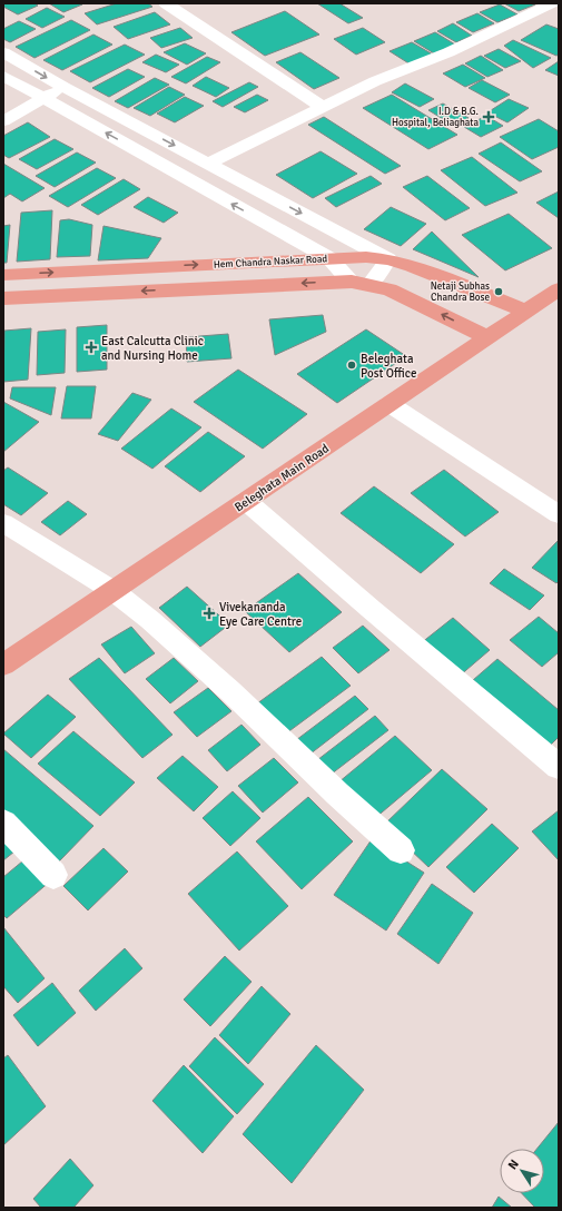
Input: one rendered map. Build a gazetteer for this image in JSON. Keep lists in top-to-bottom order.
{
  "streets": {
    "main road": ["Hem Chandra Naskar Road", "Beleghata Main Road"]
  },
  "crossings": [
    ["Hem Chandra Naskar Road", "Beleghata Main Road"]
  ],
  "places": {
    "health": ["I.D & B.G. Hospital, Beliaghata", "East Calcutta Clinic and Nursing Home", "Vivekananda Eye Care Centre"],
    "other": ["Netaji Subhas Chandra Bose", "Beleghata Post Office"]
  },
  "north": "top left"
}
